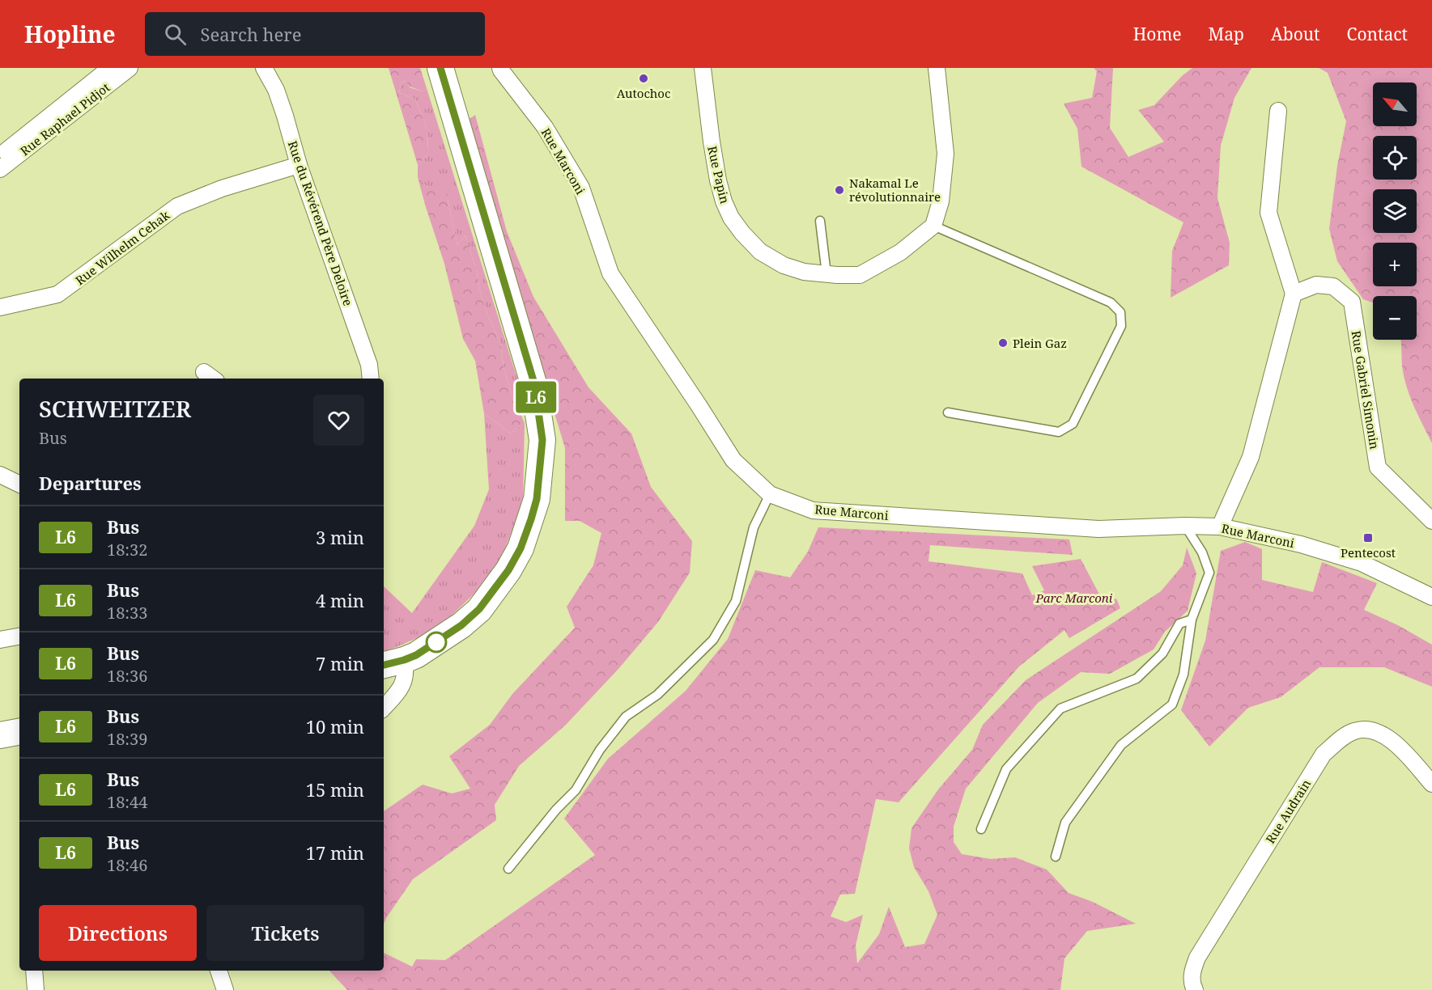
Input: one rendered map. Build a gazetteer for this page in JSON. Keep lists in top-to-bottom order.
{
  "streets": {
    "street": [
      "Rue Raphael Pidjot",
      "Rue Marconi",
      "Rue Papin",
      "Rue du Révérend Père Deloire",
      "Rue Wilhelm Cehak",
      "Rue Gabriel Simonin",
      "Rue Audrain"
    ]
  },
  "crossings": [
    ["Rue du Révérend Père Deloire", "Rue Wilhelm Cehak"]
  ],
  "parks": ["Parc Marconi"],
  "places": {
    "other": ["Autochoc", "Nakamal Le révolutionnaire", "Plein Gaz"],
    "transit": ["Pentecost"]
  },
  "lines": ["bus line L6"],
  "north": "top left",
  "page": {
    "header": "Hopline",
    "search": "Search here",
    "nav": [
      "Home",
      "Map",
      "About",
      "Contact"
    ],
    "on_map": "L6",
    "map_buttons": ["+", "−"],
    "heading": [
      ["SCHWEITZER", "Bus"],
      "Departures"
    ],
    "list": [
      {
        "mark": "L6",
        "name": "Bus",
        "note": "18:32",
        "value": "3 min"
      },
      {
        "mark": "L6",
        "name": "Bus",
        "note": "18:33",
        "value": "4 min"
      },
      {
        "mark": "L6",
        "name": "Bus",
        "note": "18:36",
        "value": "7 min"
      },
      {
        "mark": "L6",
        "name": "Bus",
        "note": "18:39",
        "value": "10 min"
      },
      {
        "mark": "L6",
        "name": "Bus",
        "note": "18:44",
        "value": "15 min"
      },
      {
        "mark": "L6",
        "name": "Bus",
        "note": "18:46",
        "value": "17 min"
      }
    ],
    "buttons": ["Directions", "Tickets"]
  }
}
